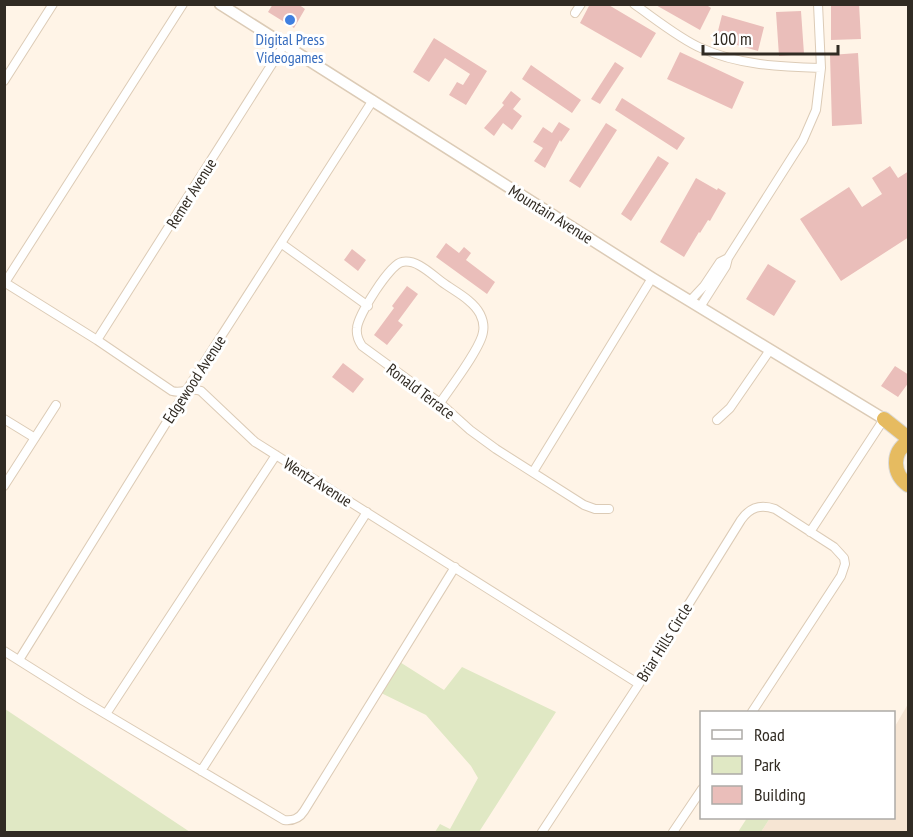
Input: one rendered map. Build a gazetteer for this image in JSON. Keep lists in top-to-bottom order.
{
  "streets": {
    "street": [
      "Remer Avenue",
      "Mountain Avenue",
      "Edgewood Avenue",
      "Ronald Terrace",
      "Wentz Avenue",
      "Briar Hills Circle"
    ]
  },
  "crossings": [
    ["Remer Avenue", "Mountain Avenue"],
    ["Remer Avenue", "Wentz Avenue"],
    ["Mountain Avenue", "Edgewood Avenue"],
    ["Edgewood Avenue", "Wentz Avenue"],
    ["Wentz Avenue", "Briar Hills Circle"]
  ],
  "places": ["Digital Press Videogames"],
  "legend": ["Road", "Park", "Building"],
  "scale_bar": "100 m"
}
